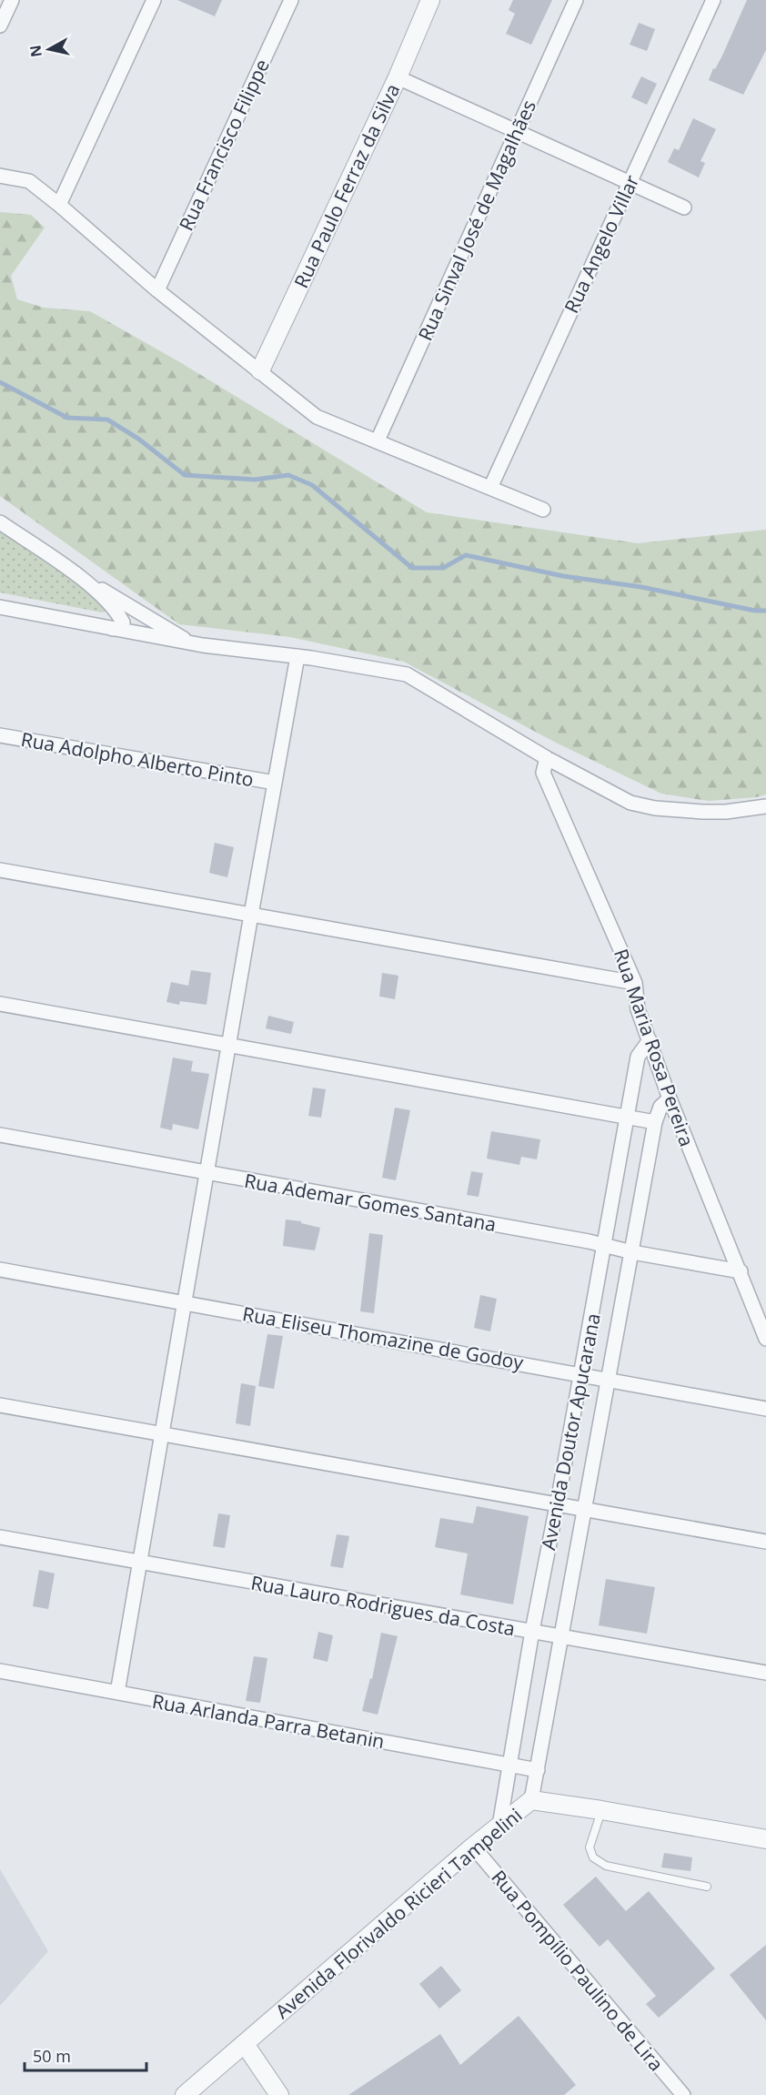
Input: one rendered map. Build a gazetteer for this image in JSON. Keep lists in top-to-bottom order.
{
  "streets": {
    "street": [
      "Rua Francisco Filippe",
      "Rua Paulo Ferraz da Silva",
      "Rua Sinval José de Magalhães",
      "Rua Angelo Villar",
      "Rua Adolpho Alberto Pinto",
      "Rua Maria Rosa Pereira",
      "Rua Ademar Gomes Santana",
      "Rua Eliseu Thomazine de Godoy",
      "Avenida Doutor Apucarana",
      "Rua Lauro Rodrigues da Costa",
      "Rua Arlanda Parra Betanin",
      "Avenida Florivaldo Ricieri Tampelini",
      "Rua Pompílio Paulino de Lira"
    ]
  },
  "crossings": [
    ["Rua Maria Rosa Pereira", "Rua Ademar Gomes Santana"],
    ["Rua Maria Rosa Pereira", "Avenida Doutor Apucarana"],
    ["Rua Ademar Gomes Santana", "Avenida Doutor Apucarana"],
    ["Rua Eliseu Thomazine de Godoy", "Avenida Doutor Apucarana"],
    ["Avenida Doutor Apucarana", "Rua Lauro Rodrigues da Costa"],
    ["Avenida Doutor Apucarana", "Rua Arlanda Parra Betanin"],
    ["Avenida Doutor Apucarana", "Avenida Florivaldo Ricieri Tampelini"],
    ["Avenida Florivaldo Ricieri Tampelini", "Rua Pompílio Paulino de Lira"]
  ],
  "scale_bar": "50 m",
  "north": "left"
}
